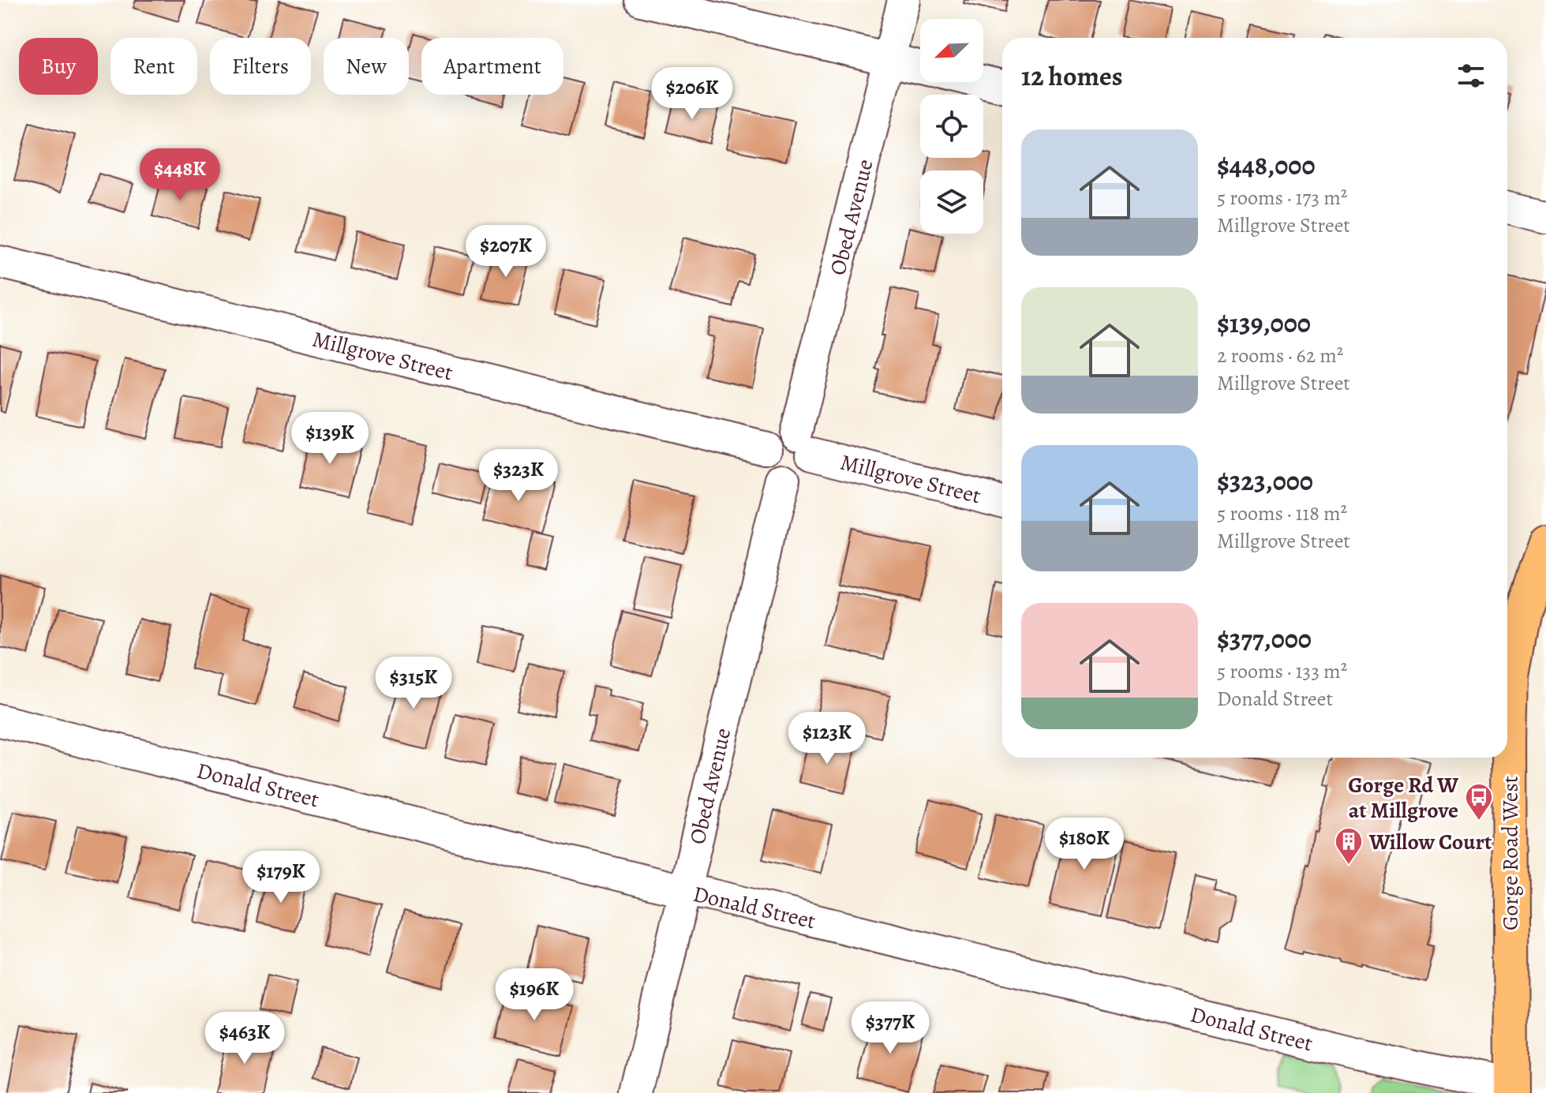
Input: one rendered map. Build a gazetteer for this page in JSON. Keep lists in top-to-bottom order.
{
  "streets": {
    "main road": ["Gorge Road West"],
    "street": ["Obed Avenue", "Millgrove Street", "Donald Street"]
  },
  "crossings": [
    ["Obed Avenue", "Millgrove Street"],
    ["Obed Avenue", "Donald Street"],
    ["Donald Street", "Gorge Road West"]
  ],
  "places": {
    "bus stop": ["Gorge Rd W at Millgrove"],
    "building": ["Willow Court"]
  },
  "north": "bottom left",
  "page": {
    "chip": [
      "Buy",
      "Rent",
      "Filters",
      "New",
      "Apartment"
    ],
    "heading": "12 homes",
    "price": [
      "$206K",
      "$448K",
      "$207K",
      "$139K",
      "$323K",
      "$315K",
      "$123K",
      "$180K",
      "$179K",
      "$196K",
      "$377K",
      "$463K"
    ],
    "list": [
      {
        "name": "$448,000",
        "note": "5 rooms · 173 m² · Millgrove Street"
      },
      {
        "name": "$139,000",
        "note": "2 rooms · 62 m² · Millgrove Street"
      },
      {
        "name": "$323,000",
        "note": "5 rooms · 118 m² · Millgrove Street"
      },
      {
        "name": "$377,000",
        "note": "5 rooms · 133 m² · Donald Street"
      }
    ]
  }
}
